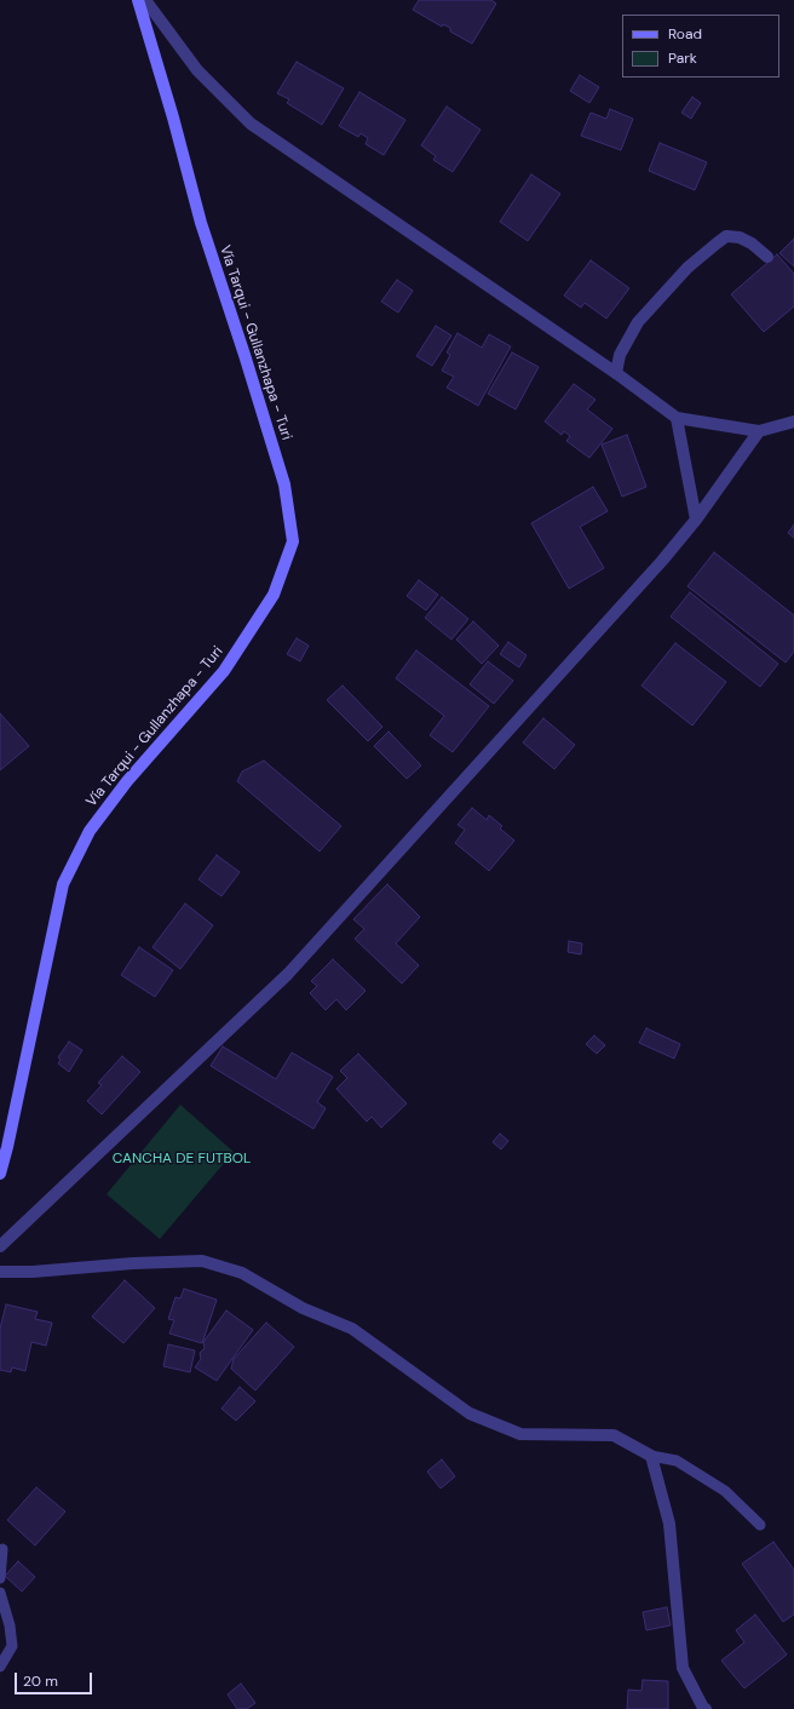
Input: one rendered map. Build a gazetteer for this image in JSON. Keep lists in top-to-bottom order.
{
  "streets": {
    "main road": ["Vía Tarqui - Gullanzhapa - Turi"]
  },
  "parks": ["CANCHA DE FUTBOL"],
  "legend": ["Road", "Park"],
  "scale_bar": "20 m"
}
